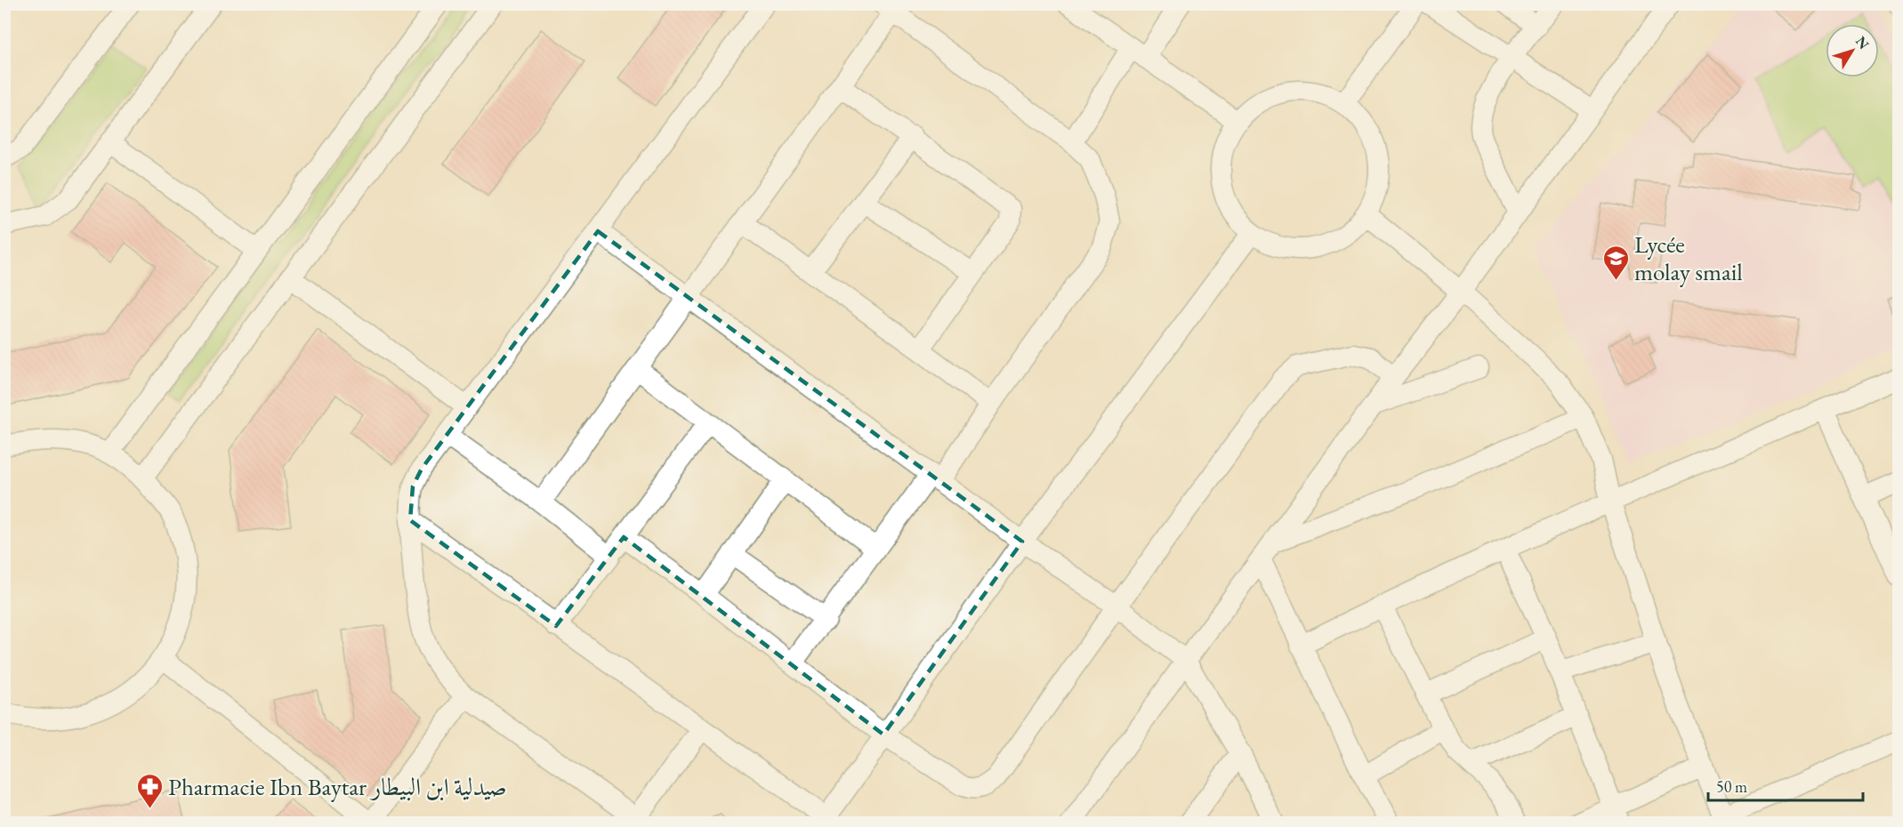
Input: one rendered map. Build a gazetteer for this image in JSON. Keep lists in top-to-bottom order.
{
  "places": {
    "school or university": ["Lycée molay smail"],
    "pharmacy": ["Pharmacie Ibn Baytar صيدلية ابن البيطار"]
  },
  "scale_bar": "50 m",
  "north": "top right"
}
